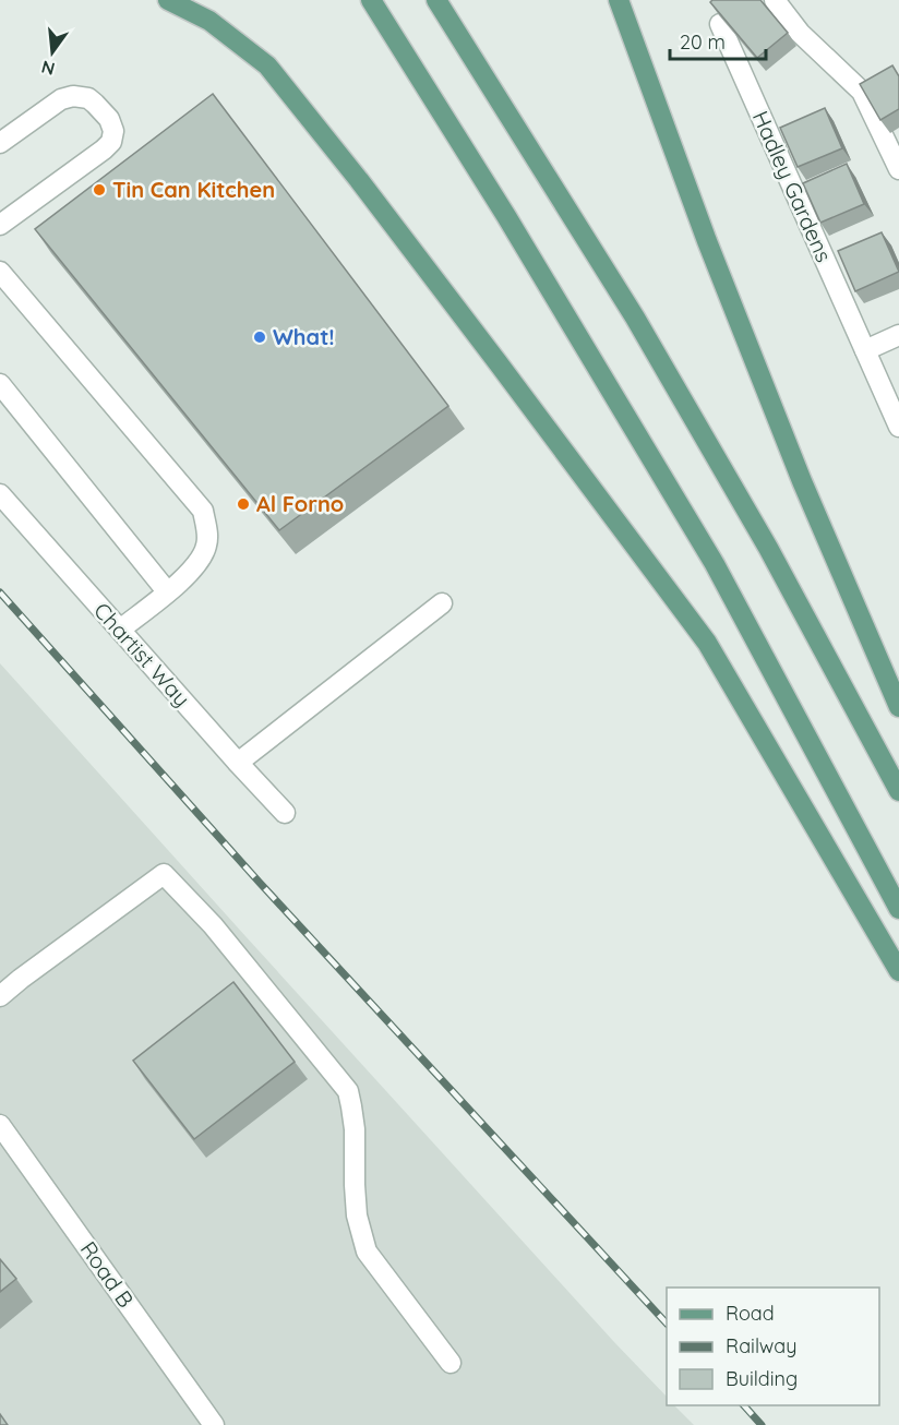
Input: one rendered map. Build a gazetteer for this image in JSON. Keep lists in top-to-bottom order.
{
  "streets": {
    "street": ["Hadley Gardens", "Chartist Way", "Road B"]
  },
  "places": ["Tin Can Kitchen", "What!", "Al Forno"],
  "legend": ["Road", "Railway", "Building"],
  "scale_bar": "20 m",
  "north": "bottom"
}
